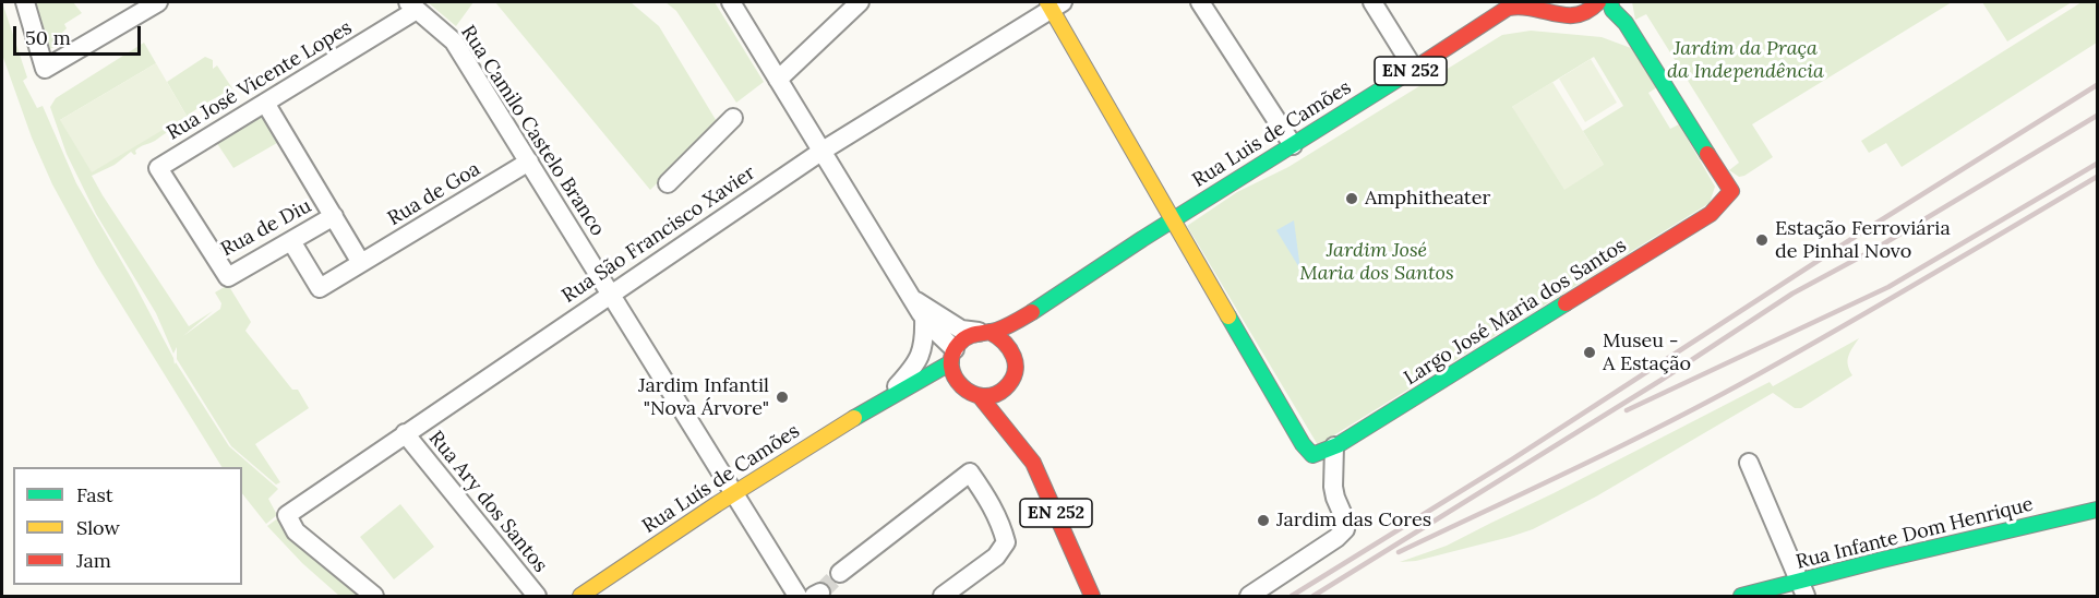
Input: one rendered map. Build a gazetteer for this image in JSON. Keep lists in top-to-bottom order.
{
  "streets": {
    "main road": [
      "EN 252",
      "Rua Luis de Camões",
      "Largo José Maria dos Santos",
      "Rua Luís de Camões",
      "Rua Infante Dom Henrique"
    ],
    "street": [
      "Rua José Vicente Lopes",
      "Rua Camilo Castelo Branco",
      "Rua de Goa",
      "Rua de Diu",
      "Rua São Francisco Xavier",
      "Rua Ary dos Santos"
    ]
  },
  "crossings": [
    ["EN 252", "Rua Luis de Camões"],
    ["EN 252", "Rua Luís de Camões"],
    ["Rua José Vicente Lopes", "Rua Camilo Castelo Branco"],
    ["Rua José Vicente Lopes", "Rua de Diu"],
    ["Rua Camilo Castelo Branco", "Rua de Goa"],
    ["Rua Camilo Castelo Branco", "Rua São Francisco Xavier"],
    ["Rua Camilo Castelo Branco", "Rua Luís de Camões"],
    ["Rua Luis de Camões", "Largo José Maria dos Santos"],
    ["Rua de Goa", "Rua de Diu"],
    ["Rua São Francisco Xavier", "Rua Ary dos Santos"]
  ],
  "parks": ["Jardim da Praça da Independência", "Jardim José Maria dos Santos"],
  "places": [
    "Amphitheater",
    "Estação Ferroviária de Pinhal Novo",
    "Museu - A Estação",
    "Jardim Infantil \"Nova Árvore\"",
    "Jardim das Cores"
  ],
  "legend": ["Fast", "Slow", "Jam"],
  "scale_bar": "50 m"
}
